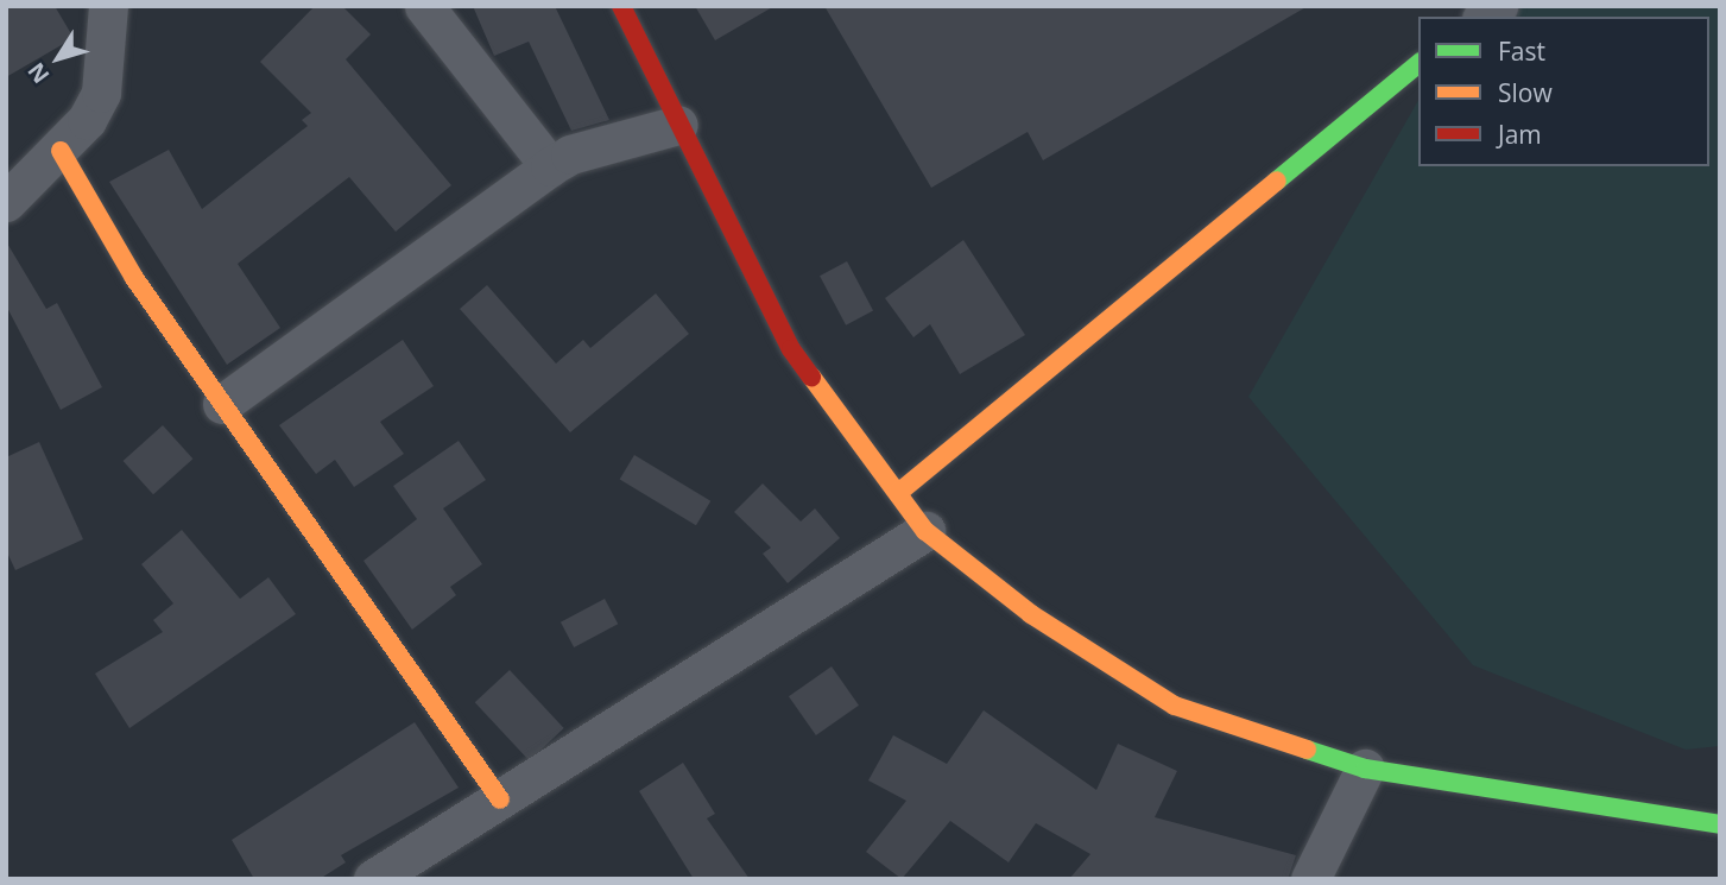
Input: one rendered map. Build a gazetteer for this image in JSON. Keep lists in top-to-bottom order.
{
  "legend": ["Fast", "Slow", "Jam"],
  "north": "bottom left"
}
